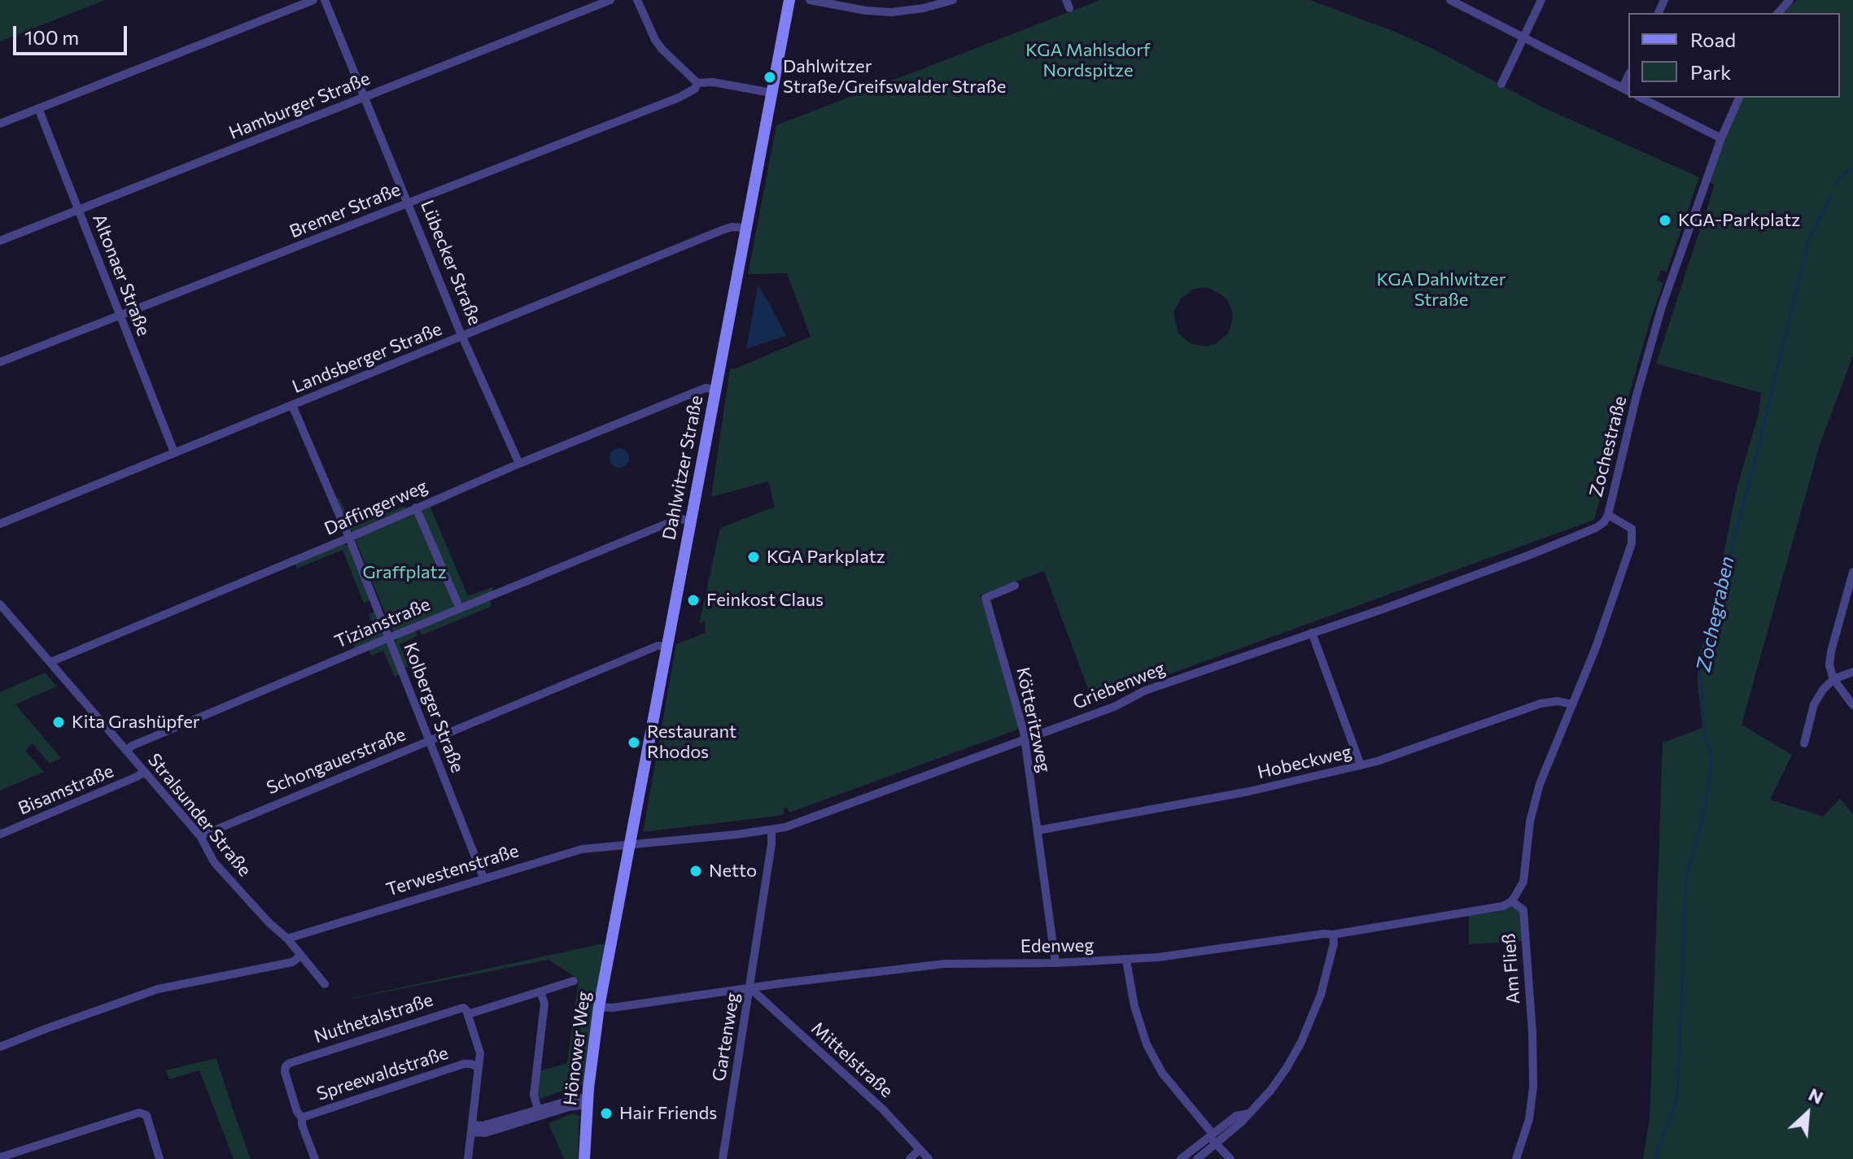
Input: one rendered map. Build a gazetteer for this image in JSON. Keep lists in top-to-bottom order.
{
  "streets": {
    "main road": ["Dahlwitzer Straße", "Hönower Weg"],
    "street": [
      "Hamburger Straße",
      "Bremer Straße",
      "Lübecker Straße",
      "Altonaer Straße",
      "Landsberger Straße",
      "Zochestraße",
      "Daffingerweg",
      "Tizianstraße",
      "Griebenweg",
      "Kolberger Straße",
      "Kötteritzweg",
      "Schongauerstraße",
      "Hobeckweg",
      "Bisamstraße",
      "Stralsunder Straße",
      "Terwestenstraße",
      "Edenweg",
      "Am Fließ",
      "Nuthetalstraße",
      "Gartenweg",
      "Mittelstraße",
      "Spreewaldstraße"
    ]
  },
  "crossings": [
    ["Hamburger Straße", "Lübecker Straße"],
    ["Hamburger Straße", "Altonaer Straße"],
    ["Bremer Straße", "Lübecker Straße"],
    ["Bremer Straße", "Altonaer Straße"],
    ["Lübecker Straße", "Landsberger Straße"],
    ["Lübecker Straße", "Daffingerweg"],
    ["Altonaer Straße", "Landsberger Straße"],
    ["Landsberger Straße", "Dahlwitzer Straße"],
    ["Landsberger Straße", "Kolberger Straße"],
    ["Zochestraße", "Griebenweg"],
    ["Zochestraße", "Hobeckweg"],
    ["Zochestraße", "Edenweg"],
    ["Zochestraße", "Am Fließ"],
    ["Dahlwitzer Straße", "Daffingerweg"],
    ["Dahlwitzer Straße", "Tizianstraße"],
    ["Dahlwitzer Straße", "Griebenweg"],
    ["Dahlwitzer Straße", "Schongauerstraße"],
    ["Dahlwitzer Straße", "Terwestenstraße"],
    ["Dahlwitzer Straße", "Hönower Weg"],
    ["Daffingerweg", "Kolberger Straße"],
    ["Daffingerweg", "Stralsunder Straße"],
    ["Tizianstraße", "Kolberger Straße"],
    ["Tizianstraße", "Stralsunder Straße"],
    ["Griebenweg", "Kötteritzweg"],
    ["Griebenweg", "Terwestenstraße"],
    ["Griebenweg", "Gartenweg"],
    ["Kolberger Straße", "Schongauerstraße"],
    ["Kolberger Straße", "Terwestenstraße"],
    ["Kötteritzweg", "Hobeckweg"],
    ["Kötteritzweg", "Edenweg"],
    ["Schongauerstraße", "Stralsunder Straße"],
    ["Bisamstraße", "Stralsunder Straße"],
    ["Stralsunder Straße", "Terwestenstraße"],
    ["Edenweg", "Am Fließ"],
    ["Edenweg", "Gartenweg"],
    ["Edenweg", "Hönower Weg"],
    ["Edenweg", "Mittelstraße"],
    ["Nuthetalstraße", "Spreewaldstraße"],
    ["Gartenweg", "Mittelstraße"]
  ],
  "water": ["Zochegraben"],
  "parks": ["KGA Mahlsdorf Nordspitze", "KGA Dahlwitzer Straße", "Graffplatz"],
  "places": [
    "Dahlwitzer Straße/Greifswalder Straße",
    "KGA-Parkplatz",
    "KGA Parkplatz",
    "Feinkost Claus",
    "Kita Grashüpfer",
    "Restaurant Rhodos",
    "Netto",
    "Hair Friends"
  ],
  "legend": ["Road", "Park"],
  "scale_bar": "100 m",
  "north": "top right"
}
